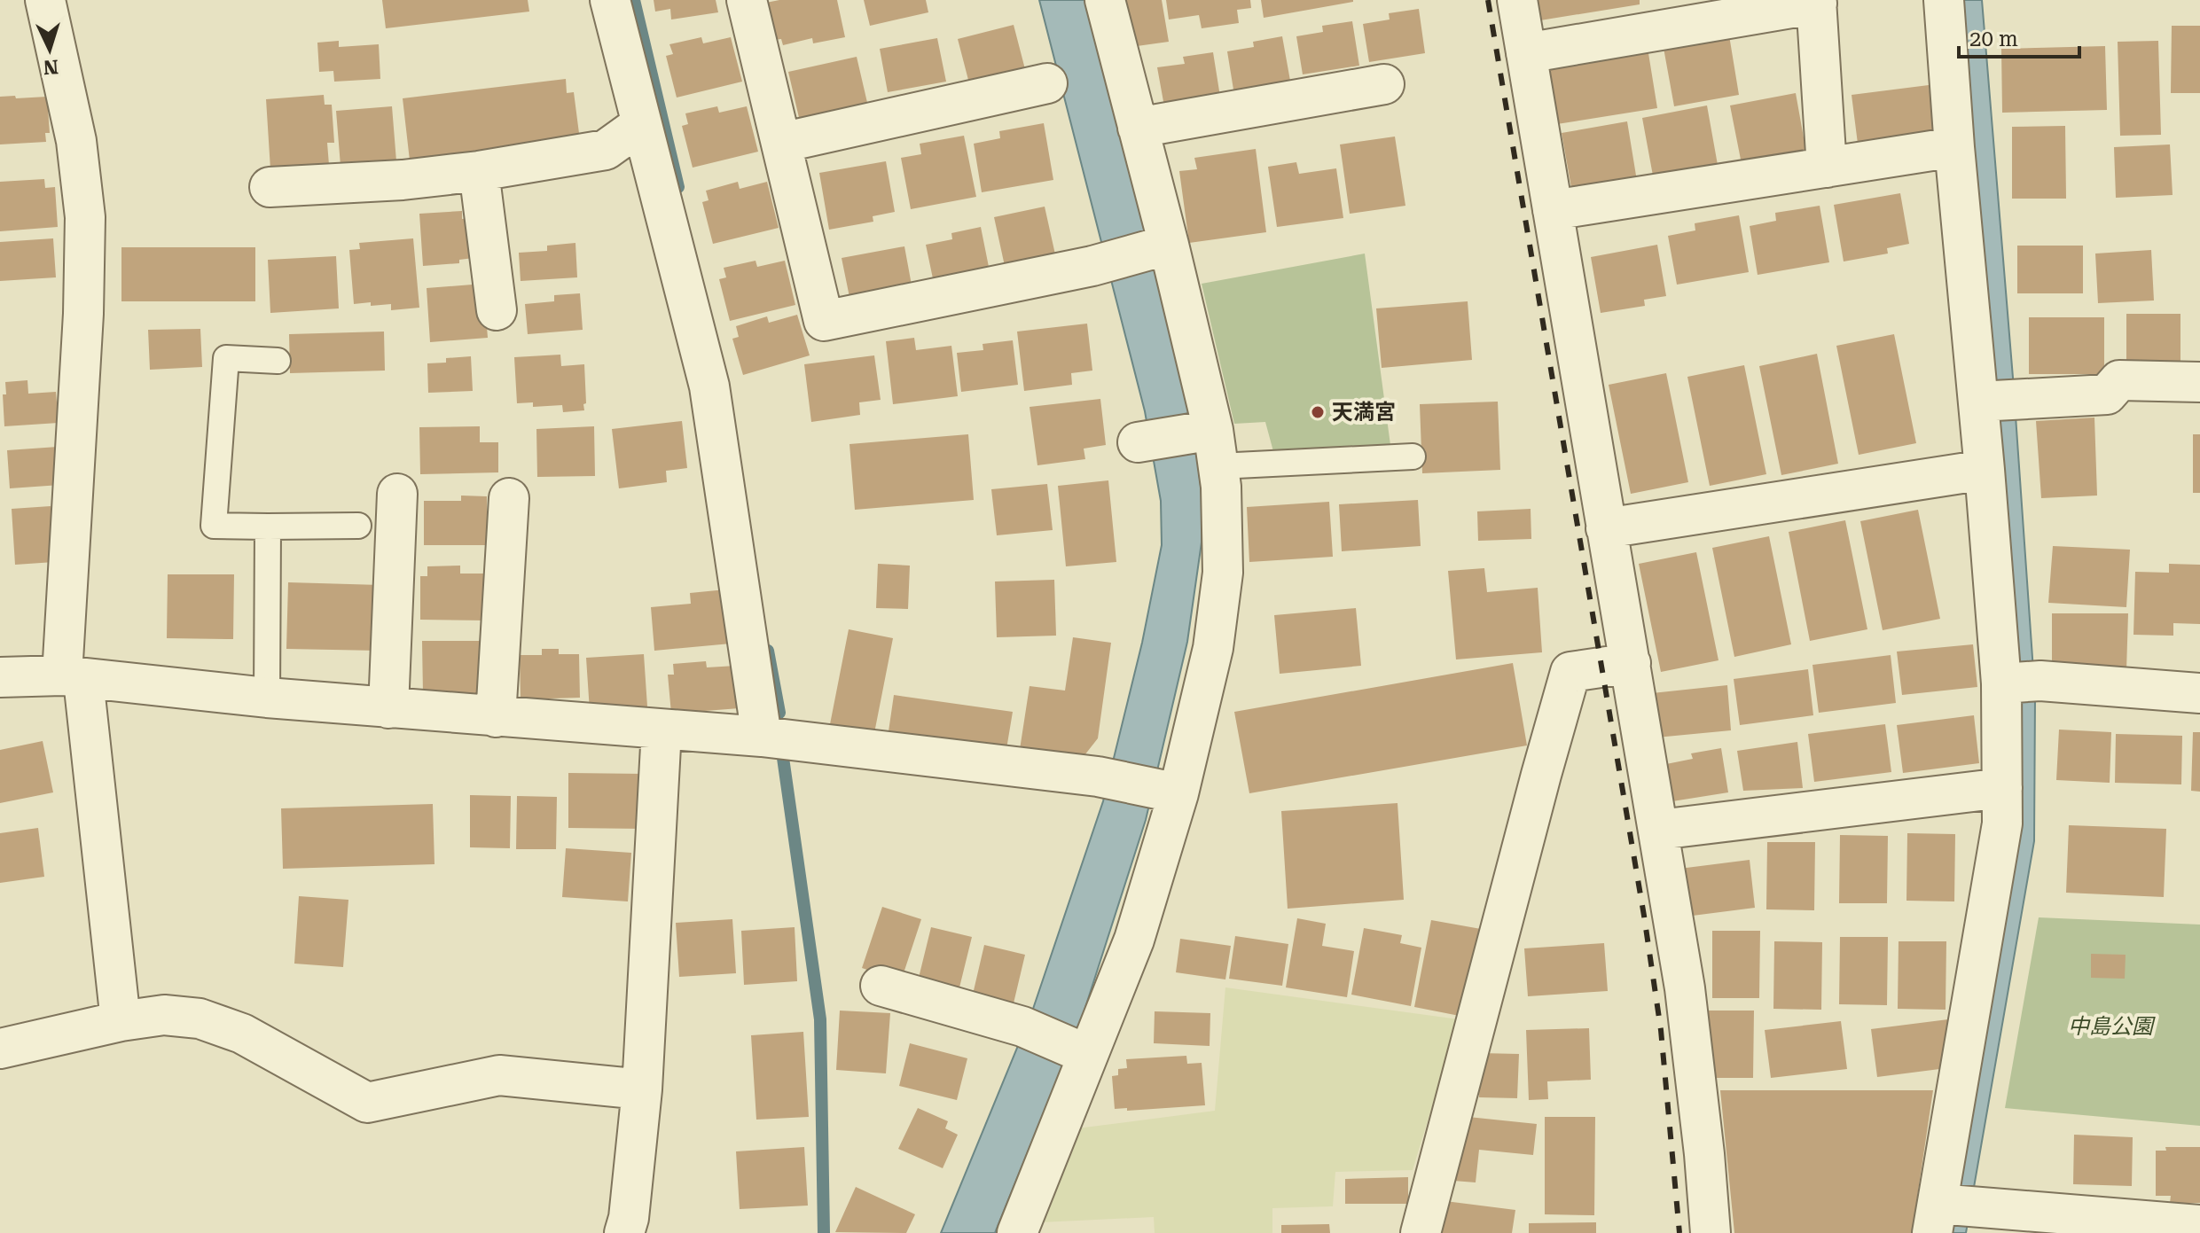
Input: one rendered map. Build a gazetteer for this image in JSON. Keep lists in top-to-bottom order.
{
  "parks": ["中島公園"],
  "places": ["天満宮"],
  "scale_bar": "20 m",
  "north": "bottom"
}
